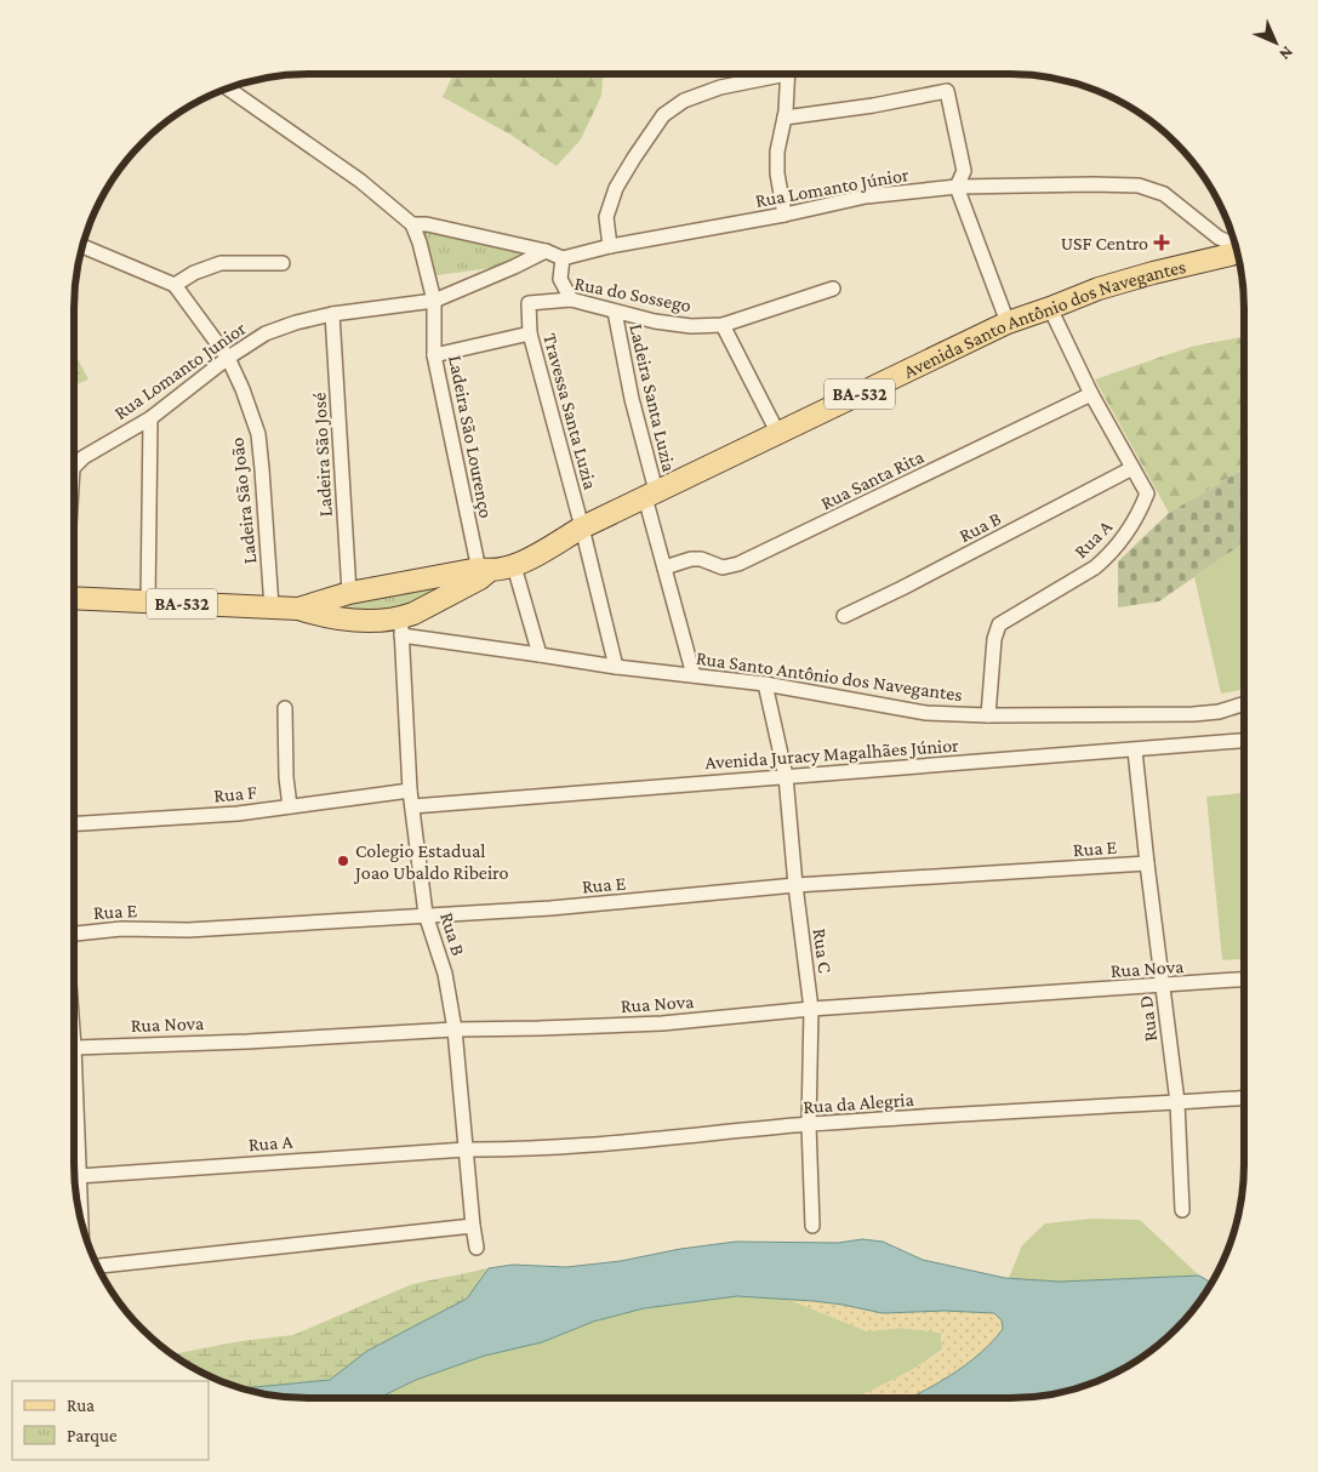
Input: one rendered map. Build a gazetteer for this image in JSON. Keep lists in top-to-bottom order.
{
  "streets": {
    "main road": ["Avenida Santo Antônio dos Navegantes", "BA-532"],
    "street": [
      "Rua Lomanto Júnior",
      "Rua do Sossego",
      "Rua Lomanto Junior",
      "Ladeira Santa Luzia",
      "Travessa Santa Luzia",
      "Ladeira São Lourenço",
      "Ladeira São José",
      "Rua Santa Rita",
      "Ladeira São João",
      "Rua B",
      "Rua A",
      "Rua Santo Antônio dos Navegantes",
      "Avenida Juracy Magalhães Júnior",
      "Rua F",
      "Rua E",
      "Rua C",
      "Rua Nova",
      "Rua D",
      "Rua da Alegria"
    ]
  },
  "crossings": [
    ["Rua do Sossego", "Ladeira Santa Luzia"],
    ["Rua do Sossego", "Travessa Santa Luzia"],
    ["Avenida Santo Antônio dos Navegantes", "BA-532"],
    ["Avenida Santo Antônio dos Navegantes", "Ladeira Santa Luzia"],
    ["Avenida Santo Antônio dos Navegantes", "Travessa Santa Luzia"],
    ["Avenida Santo Antônio dos Navegantes", "Ladeira São Lourenço"],
    ["Avenida Santo Antônio dos Navegantes", "Ladeira São José"],
    ["Avenida Santo Antônio dos Navegantes", "Rua B"],
    ["Avenida Santo Antônio dos Navegantes", "Rua A"],
    ["Avenida Santo Antônio dos Navegantes", "Rua Santo Antônio dos Navegantes"],
    ["Rua Lomanto Junior", "Ladeira São Lourenço"],
    ["Rua Lomanto Junior", "Ladeira São José"],
    ["Rua Lomanto Junior", "Ladeira São João"],
    ["BA-532", "Ladeira São João"],
    ["BA-532", "Rua B"],
    ["BA-532", "Rua Santo Antônio dos Navegantes"],
    ["Ladeira Santa Luzia", "Rua Santa Rita"],
    ["Ladeira Santa Luzia", "Rua Santo Antônio dos Navegantes"],
    ["Travessa Santa Luzia", "Rua Santo Antônio dos Navegantes"],
    ["Rua Santa Rita", "Rua A"],
    ["Rua B", "Rua A"],
    ["Rua B", "Rua Santo Antônio dos Navegantes"],
    ["Rua B", "Avenida Juracy Magalhães Júnior"],
    ["Rua B", "Rua F"],
    ["Rua B", "Rua E"],
    ["Rua B", "Rua Nova"],
    ["Rua B", "Rua da Alegria"],
    ["Rua A", "Rua Santo Antônio dos Navegantes"],
    ["Rua A", "Rua da Alegria"],
    ["Rua Santo Antônio dos Navegantes", "Rua C"],
    ["Avenida Juracy Magalhães Júnior", "Rua C"],
    ["Avenida Juracy Magalhães Júnior", "Rua D"],
    ["Rua E", "Rua C"],
    ["Rua E", "Rua D"],
    ["Rua C", "Rua Nova"],
    ["Rua C", "Rua da Alegria"],
    ["Rua Nova", "Rua D"],
    ["Rua D", "Rua da Alegria"]
  ],
  "places": {
    "health": ["USF Centro"],
    "other": ["Colegio Estadual Joao Ubaldo Ribeiro"]
  },
  "legend": ["Rua", "Parque"],
  "north": "bottom right"
}
